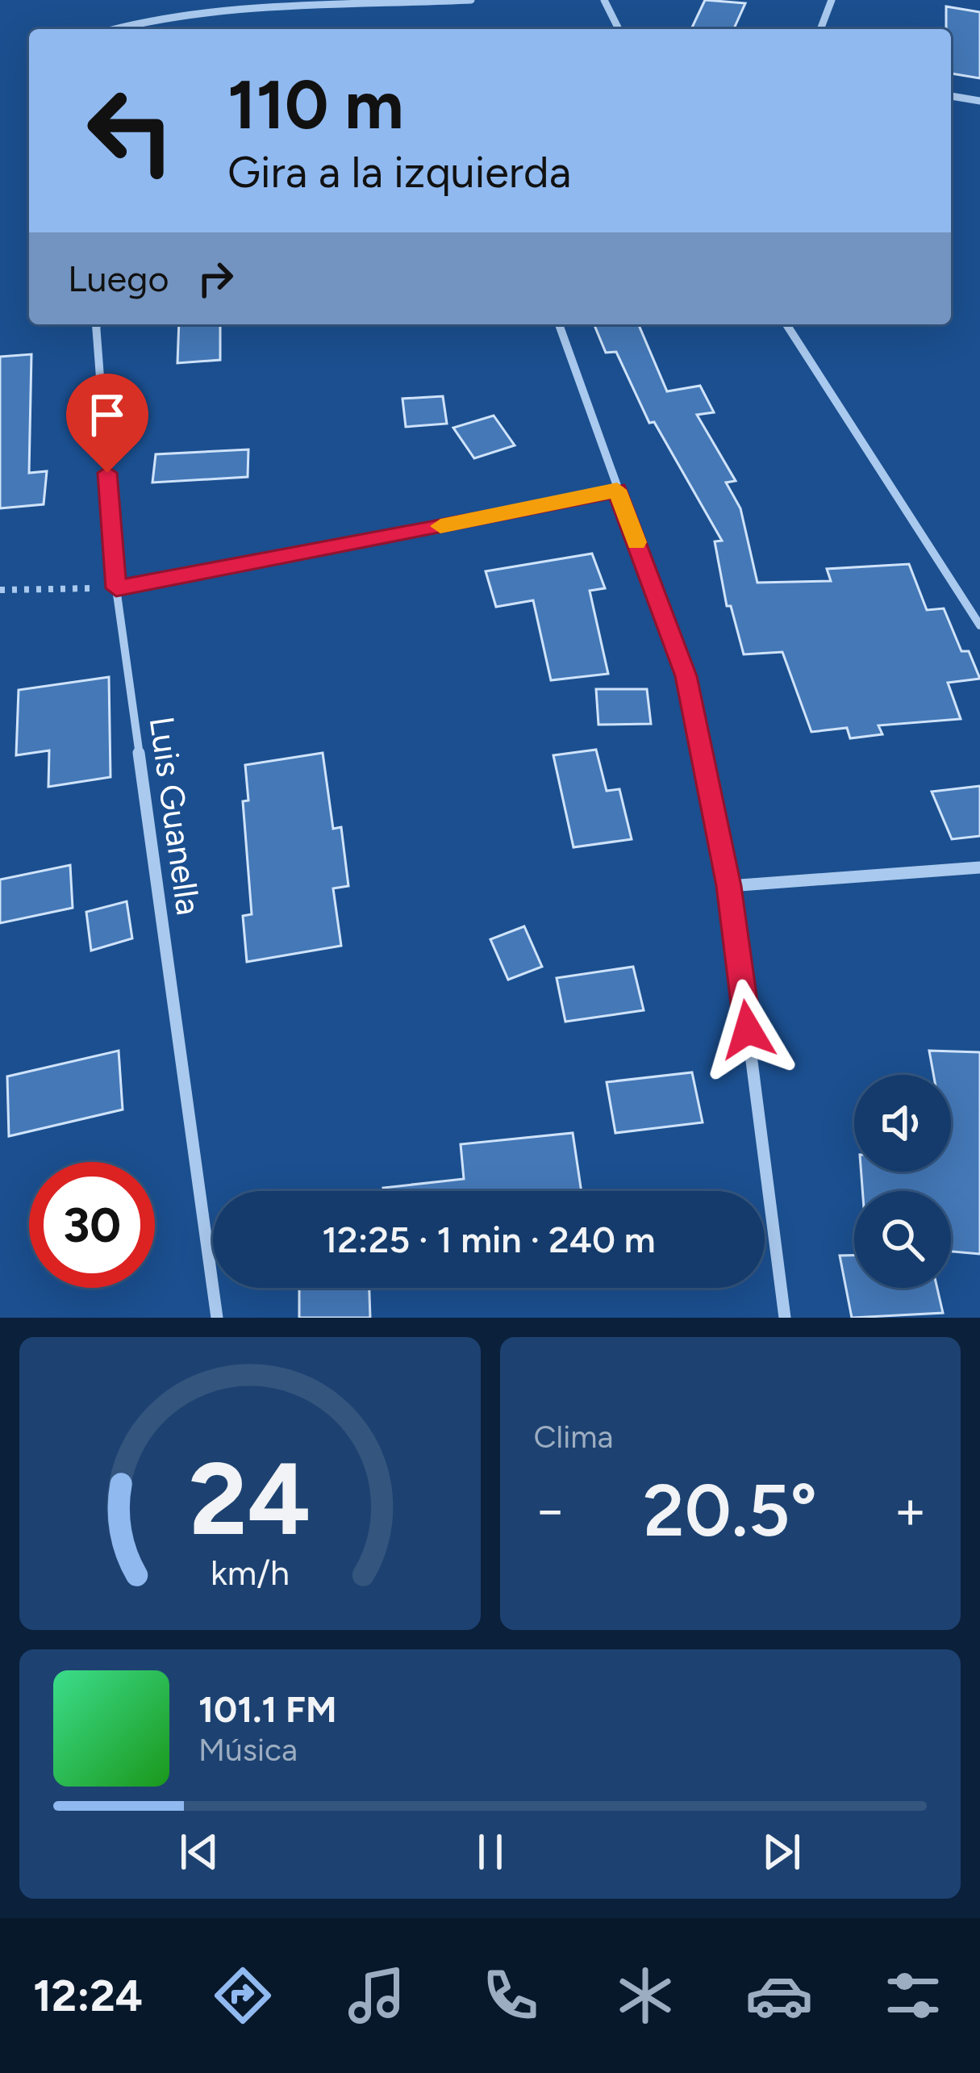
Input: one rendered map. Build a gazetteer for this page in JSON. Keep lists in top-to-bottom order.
{
  "streets": {
    "street": ["Luis Guanella"]
  },
  "page": {
    "turn": ["110 m", "Gira a la izquierda"],
    "then": "Luego",
    "limit": "30",
    "trip": "12:25 · 1 min · 240 m",
    "tile": "Clima",
    "heat": ["−", "20.5°", "+"],
    "song": ["101.1 FM", "Música"],
    "tabs": "12:24",
    "gauge": ["24", "km/h"]
  }
}
